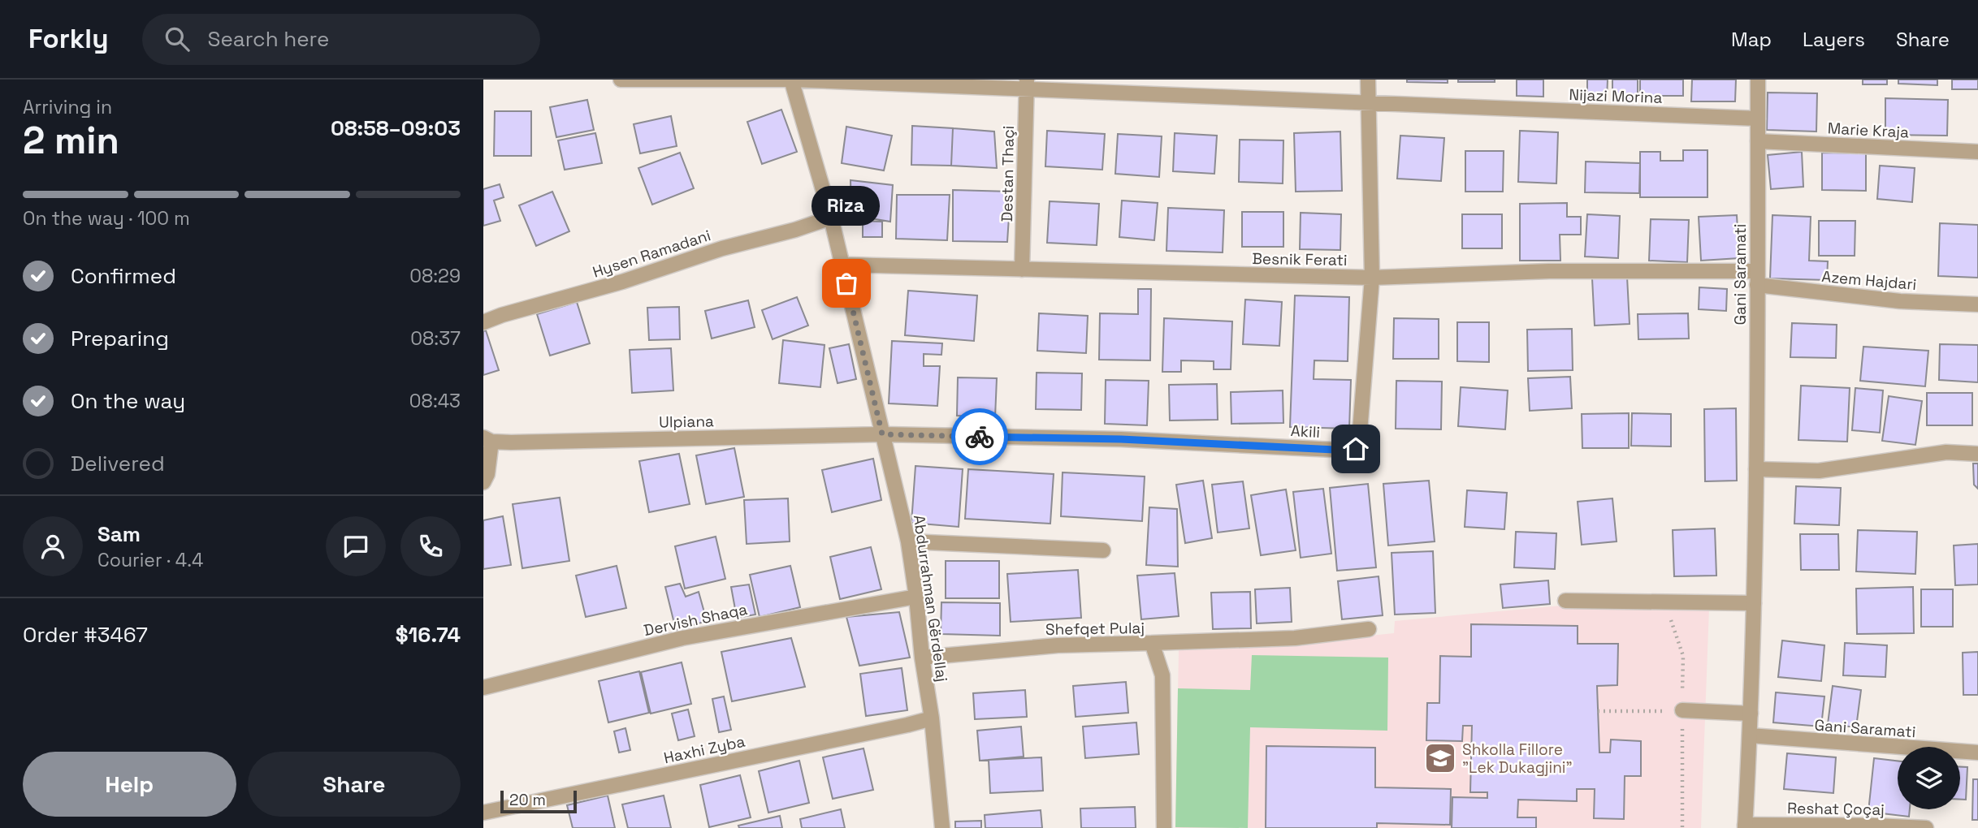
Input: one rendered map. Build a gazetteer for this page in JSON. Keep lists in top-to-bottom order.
{
  "streets": {
    "street": [
      "Nijazi Morina",
      "Marie Kraja",
      "Destan Thaçi",
      "Hysen Ramadani",
      "Besnik Ferati",
      "Gani Saramati",
      "Azem Hajdari",
      "Ulpiana",
      "Akili",
      "Abdurrahman Gërdellaj",
      "Dervish Shaqa",
      "Shefqet Pulaj",
      "Haxhi Zyba",
      "Reshat Çoçaj"
    ]
  },
  "crossings": [
    ["Nijazi Morina", "Destan Thaçi"],
    ["Nijazi Morina", "Gani Saramati"],
    ["Nijazi Morina", "Akili"],
    ["Nijazi Morina", "Abdurrahman Gërdellaj"],
    ["Marie Kraja", "Gani Saramati"],
    ["Destan Thaçi", "Besnik Ferati"],
    ["Hysen Ramadani", "Abdurrahman Gërdellaj"],
    ["Besnik Ferati", "Gani Saramati"],
    ["Besnik Ferati", "Azem Hajdari"],
    ["Besnik Ferati", "Akili"],
    ["Besnik Ferati", "Abdurrahman Gërdellaj"],
    ["Gani Saramati", "Azem Hajdari"],
    ["Gani Saramati", "Reshat Çoçaj"],
    ["Ulpiana", "Akili"],
    ["Ulpiana", "Abdurrahman Gërdellaj"],
    ["Akili", "Abdurrahman Gërdellaj"],
    ["Abdurrahman Gërdellaj", "Dervish Shaqa"],
    ["Abdurrahman Gërdellaj", "Shefqet Pulaj"],
    ["Abdurrahman Gërdellaj", "Haxhi Zyba"]
  ],
  "places": {
    "other": ["Riza"],
    "school or university": ["Shkolla Fillore \"Lek Dukagjini\""]
  },
  "scale_bar": "20 m",
  "page": {
    "header": "Forkly",
    "search": "Search here",
    "nav": ["Map", "Layers", "Share"],
    "heading": ["2 min", "Arriving in", "08:58–09:03"],
    "panel": [
      "Sam",
      "Courier · 4.4",
      "Order #3467",
      "$16.74"
    ],
    "bar": "On the way · 100 m",
    "bubble": "Riza",
    "list": [
      ["Confirmed", "08:29"],
      ["Preparing", "08:37"],
      ["On the way", "08:43"],
      "Delivered"
    ],
    "buttons": ["Help", "Share"],
    "scale": "20 m"
  }
}
